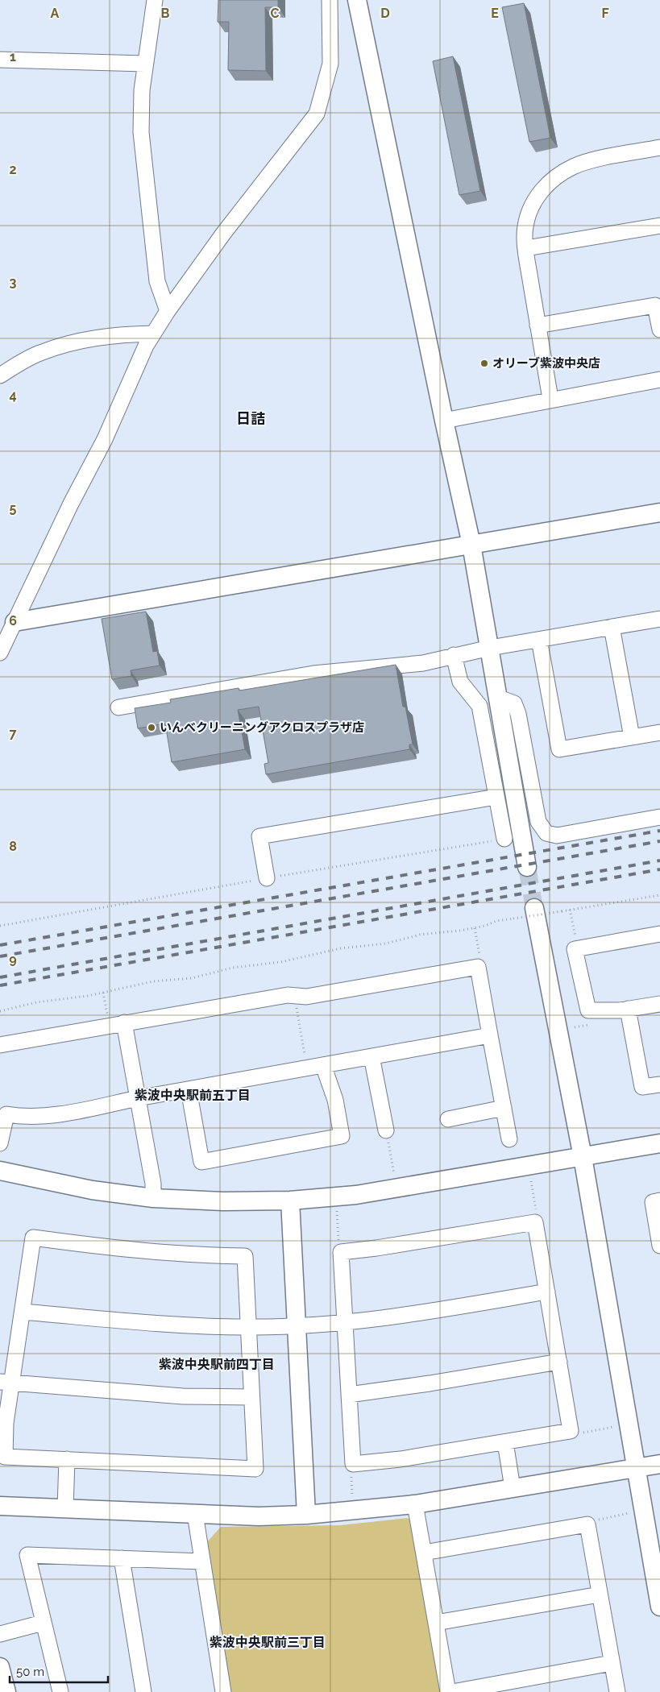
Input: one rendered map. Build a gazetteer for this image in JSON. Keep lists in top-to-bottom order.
{
  "districts": [
    "日詰",
    "紫波中央駅前五丁目",
    "紫波中央駅前四丁目",
    "紫波中央駅前三丁目"
  ],
  "places": ["オリーブ紫波中央店", "いんべクリーニングアクロスプラザ店"],
  "scale_bar": "50 m",
  "grid": {
    "columns": [
      "A",
      "B",
      "C",
      "D",
      "E",
      "F"
    ],
    "rows": [
      "1",
      "2",
      "3",
      "4",
      "5",
      "6",
      "7",
      "8",
      "9"
    ]
  }
}
